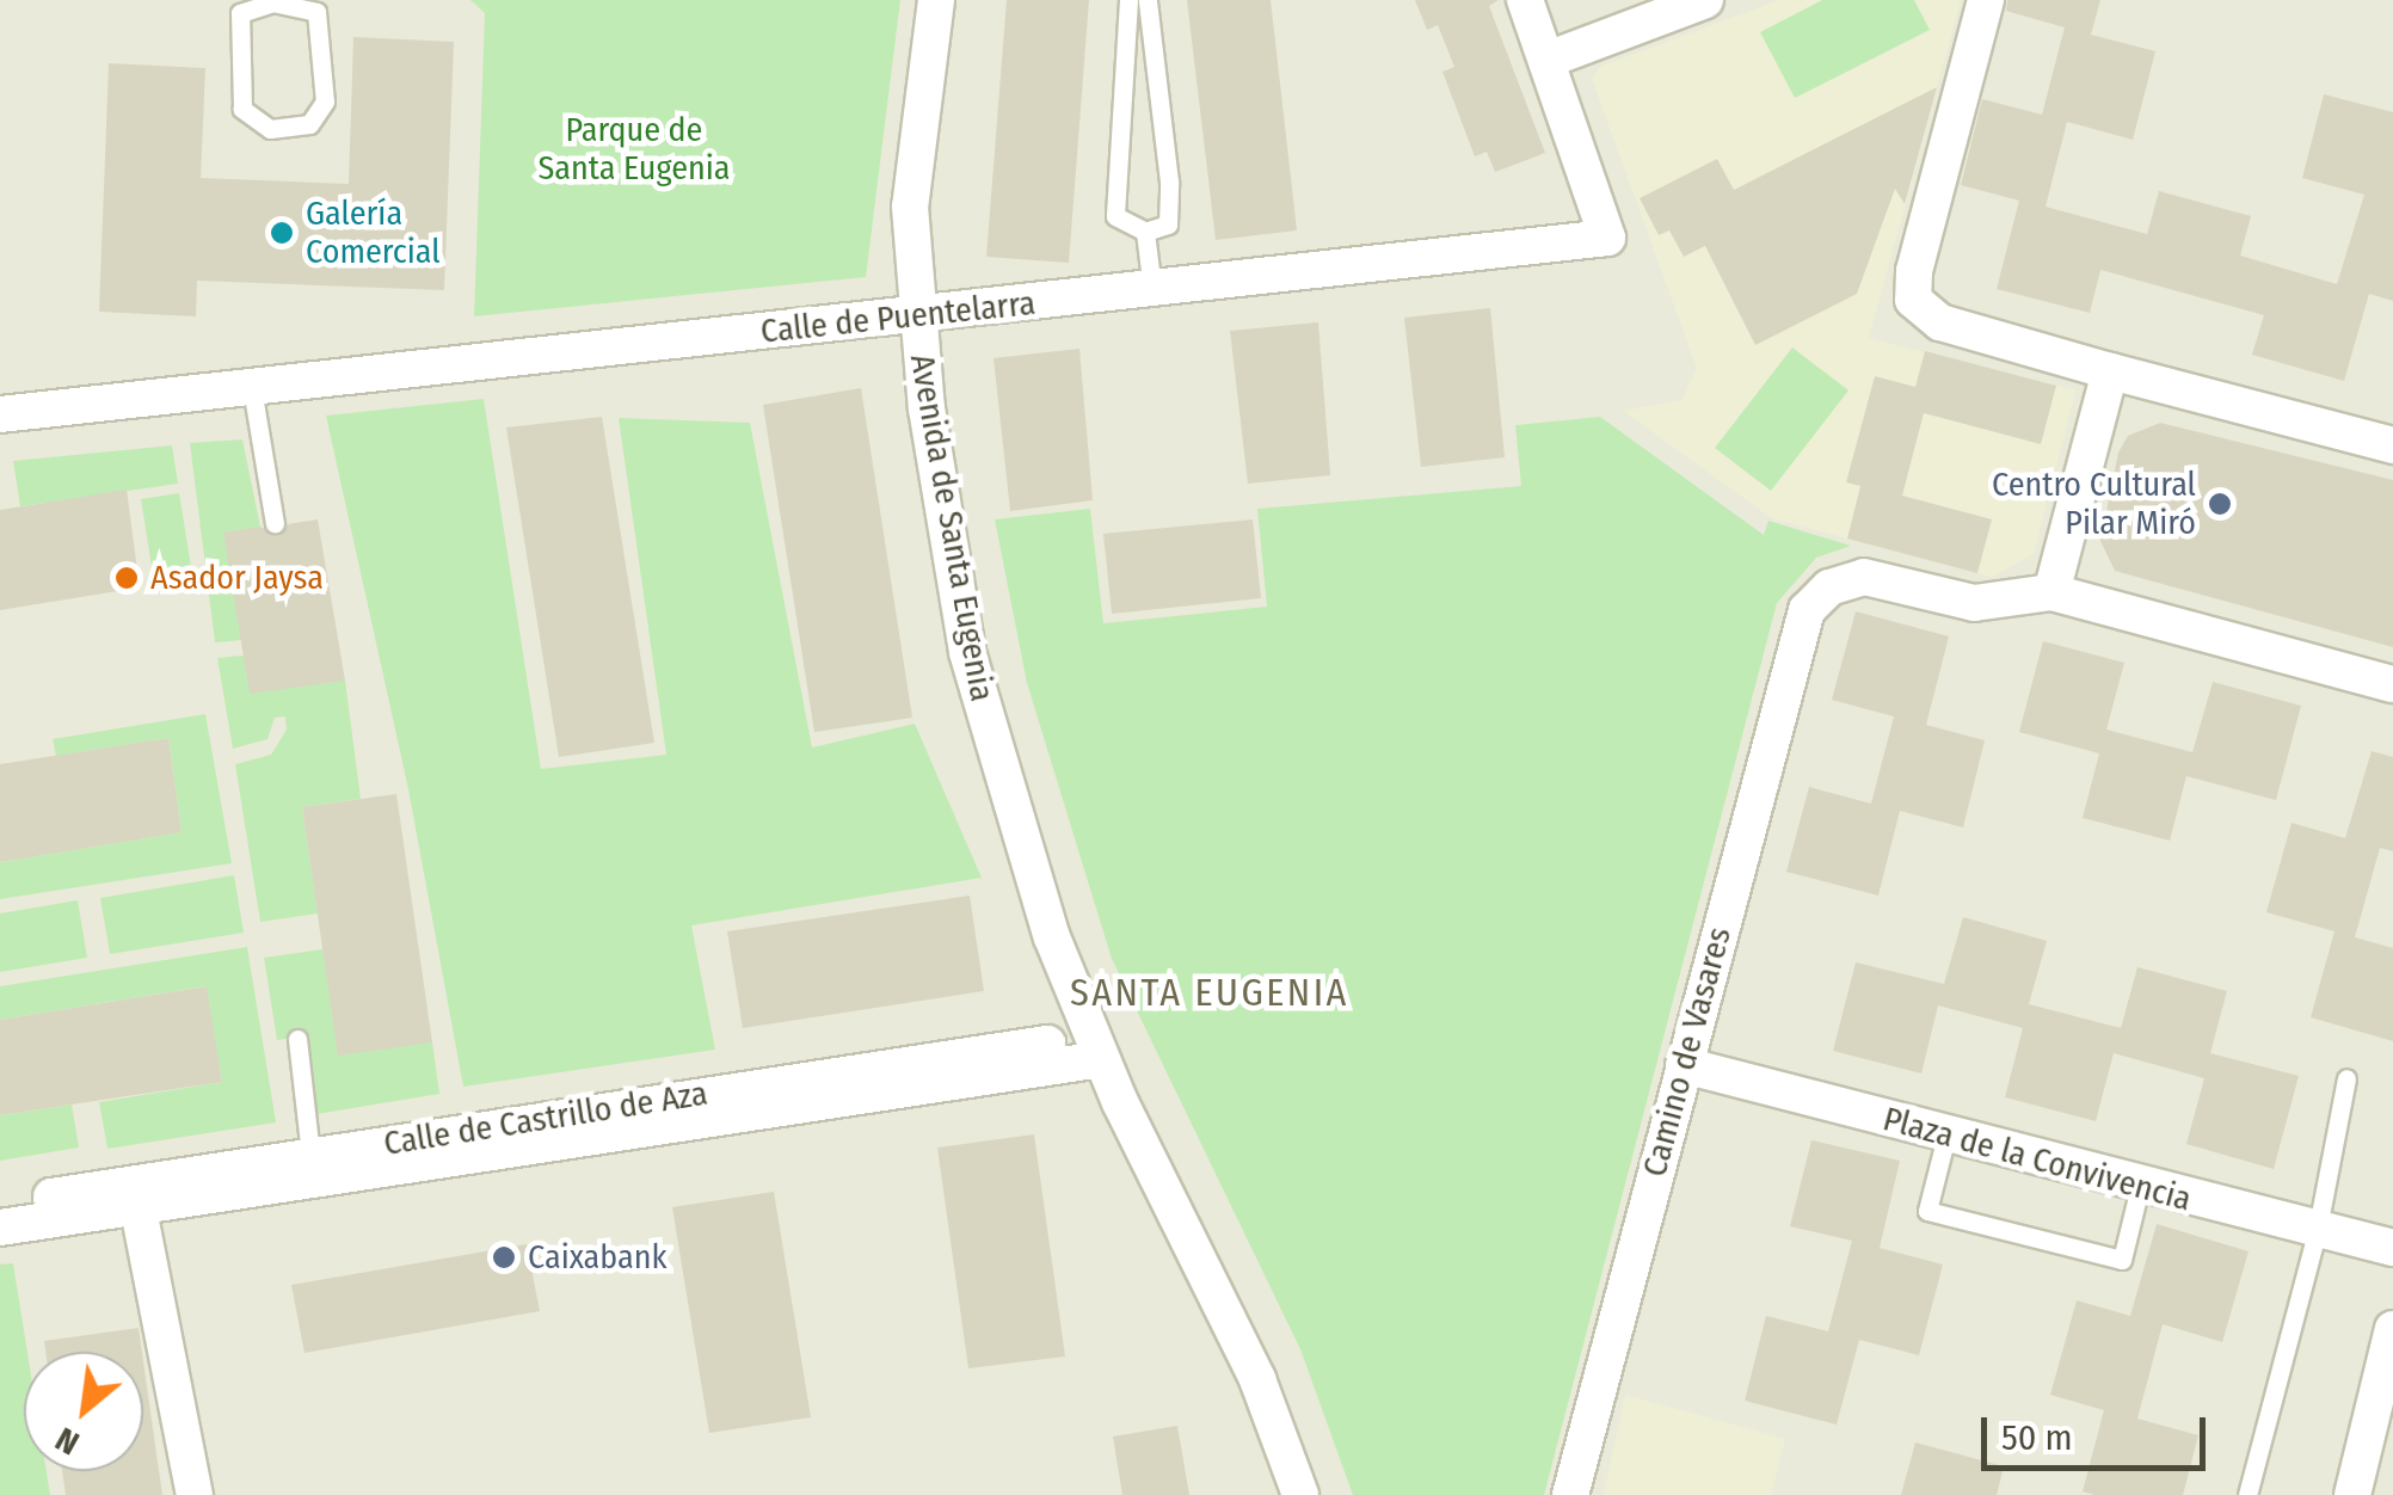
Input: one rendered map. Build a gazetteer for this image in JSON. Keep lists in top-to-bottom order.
{
  "streets": {
    "street": [
      "Calle de Puentelarra",
      "Avenida de Santa Eugenia",
      "Camino de Vasares",
      "Calle de Castrillo de Aza",
      "Plaza de la Convivencia"
    ]
  },
  "crossings": [
    ["Calle de Puentelarra", "Avenida de Santa Eugenia"],
    ["Avenida de Santa Eugenia", "Calle de Castrillo de Aza"],
    ["Camino de Vasares", "Plaza de la Convivencia"]
  ],
  "districts": ["SANTA EUGENIA"],
  "parks": ["Parque de Santa Eugenia"],
  "places": [
    "Galería Comercial",
    "Centro Cultural Pilar Miró",
    "Asador Jaysa",
    "Caixabank"
  ],
  "scale_bar": "50 m",
  "north": "bottom left"
}
